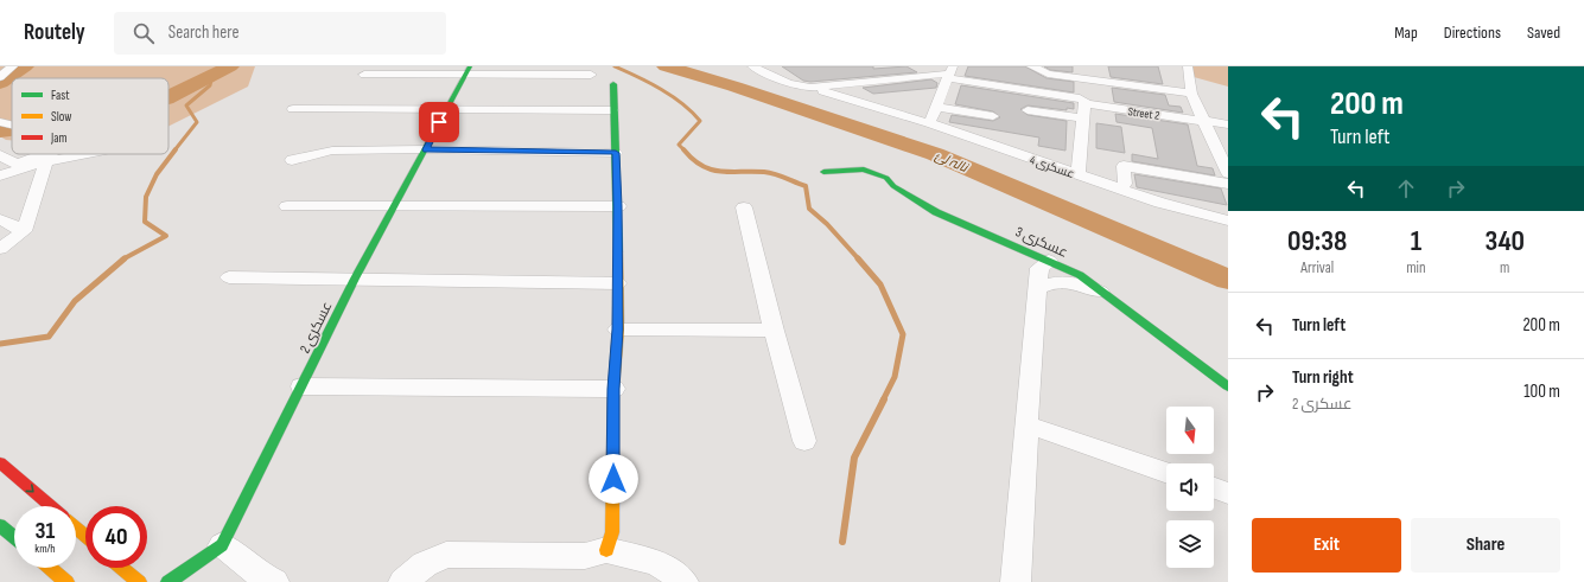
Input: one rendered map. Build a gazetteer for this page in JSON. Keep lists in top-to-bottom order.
{
  "streets": {
    "street": [
      "Street 2",
      "عسکری 4",
      "عسکری 3",
      "عسکری 2"
    ]
  },
  "water": ["نالہ لئ"],
  "legend": ["Fast", "Slow", "Jam"],
  "north": "bottom",
  "page": {
    "header": "Routely",
    "search": "Search here",
    "nav": ["Map", "Directions", "Saved"],
    "turn": ["200 m", "Turn left"],
    "eta": [
      "09:38",
      "Arrival",
      "1",
      "min",
      "340",
      "m"
    ],
    "list": [
      {
        "name": "Turn left",
        "value": "200 m"
      },
      {
        "name": "Turn right",
        "note": "عسکری 2",
        "value": "100 m"
      }
    ],
    "speed": "31 km/h",
    "limit": "40",
    "buttons": ["Exit", "Share"]
  }
}
